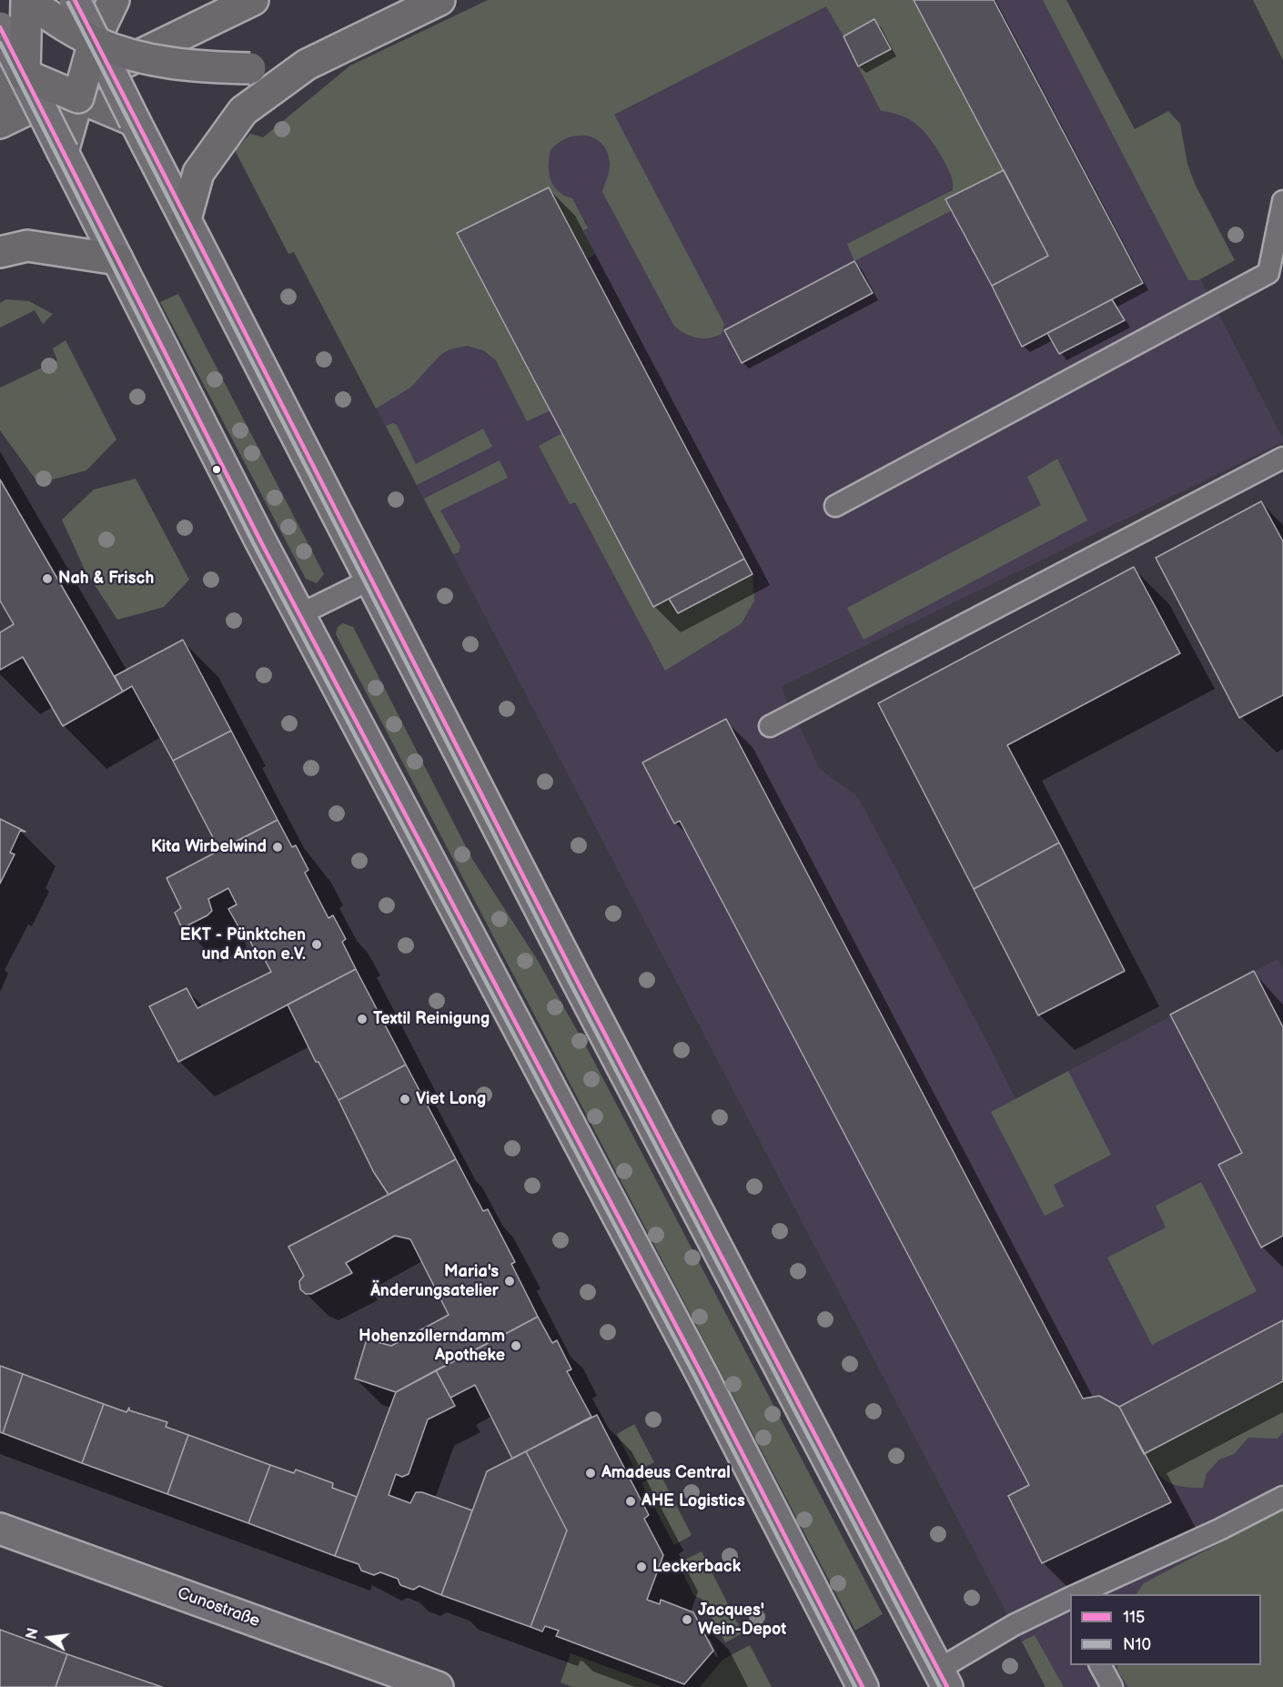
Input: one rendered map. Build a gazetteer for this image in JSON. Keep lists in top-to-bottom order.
{
  "streets": {
    "main road": ["Cunostraße"]
  },
  "places": [
    "Nah & Frisch",
    "Kita Wirbelwind",
    "EKT - Pünktchen und Anton e.V.",
    "Textil Reinigung",
    "Viet Long",
    "Maria's Änderungsatelier",
    "Hohenzollerndamm Apotheke",
    "Amadeus Central",
    "AHE Logistics",
    "Leckerback",
    "Jacques' Wein-Depot"
  ],
  "lines": ["transit line 115", "transit line N10"],
  "legend": ["115", "N10"],
  "north": "left"
}
